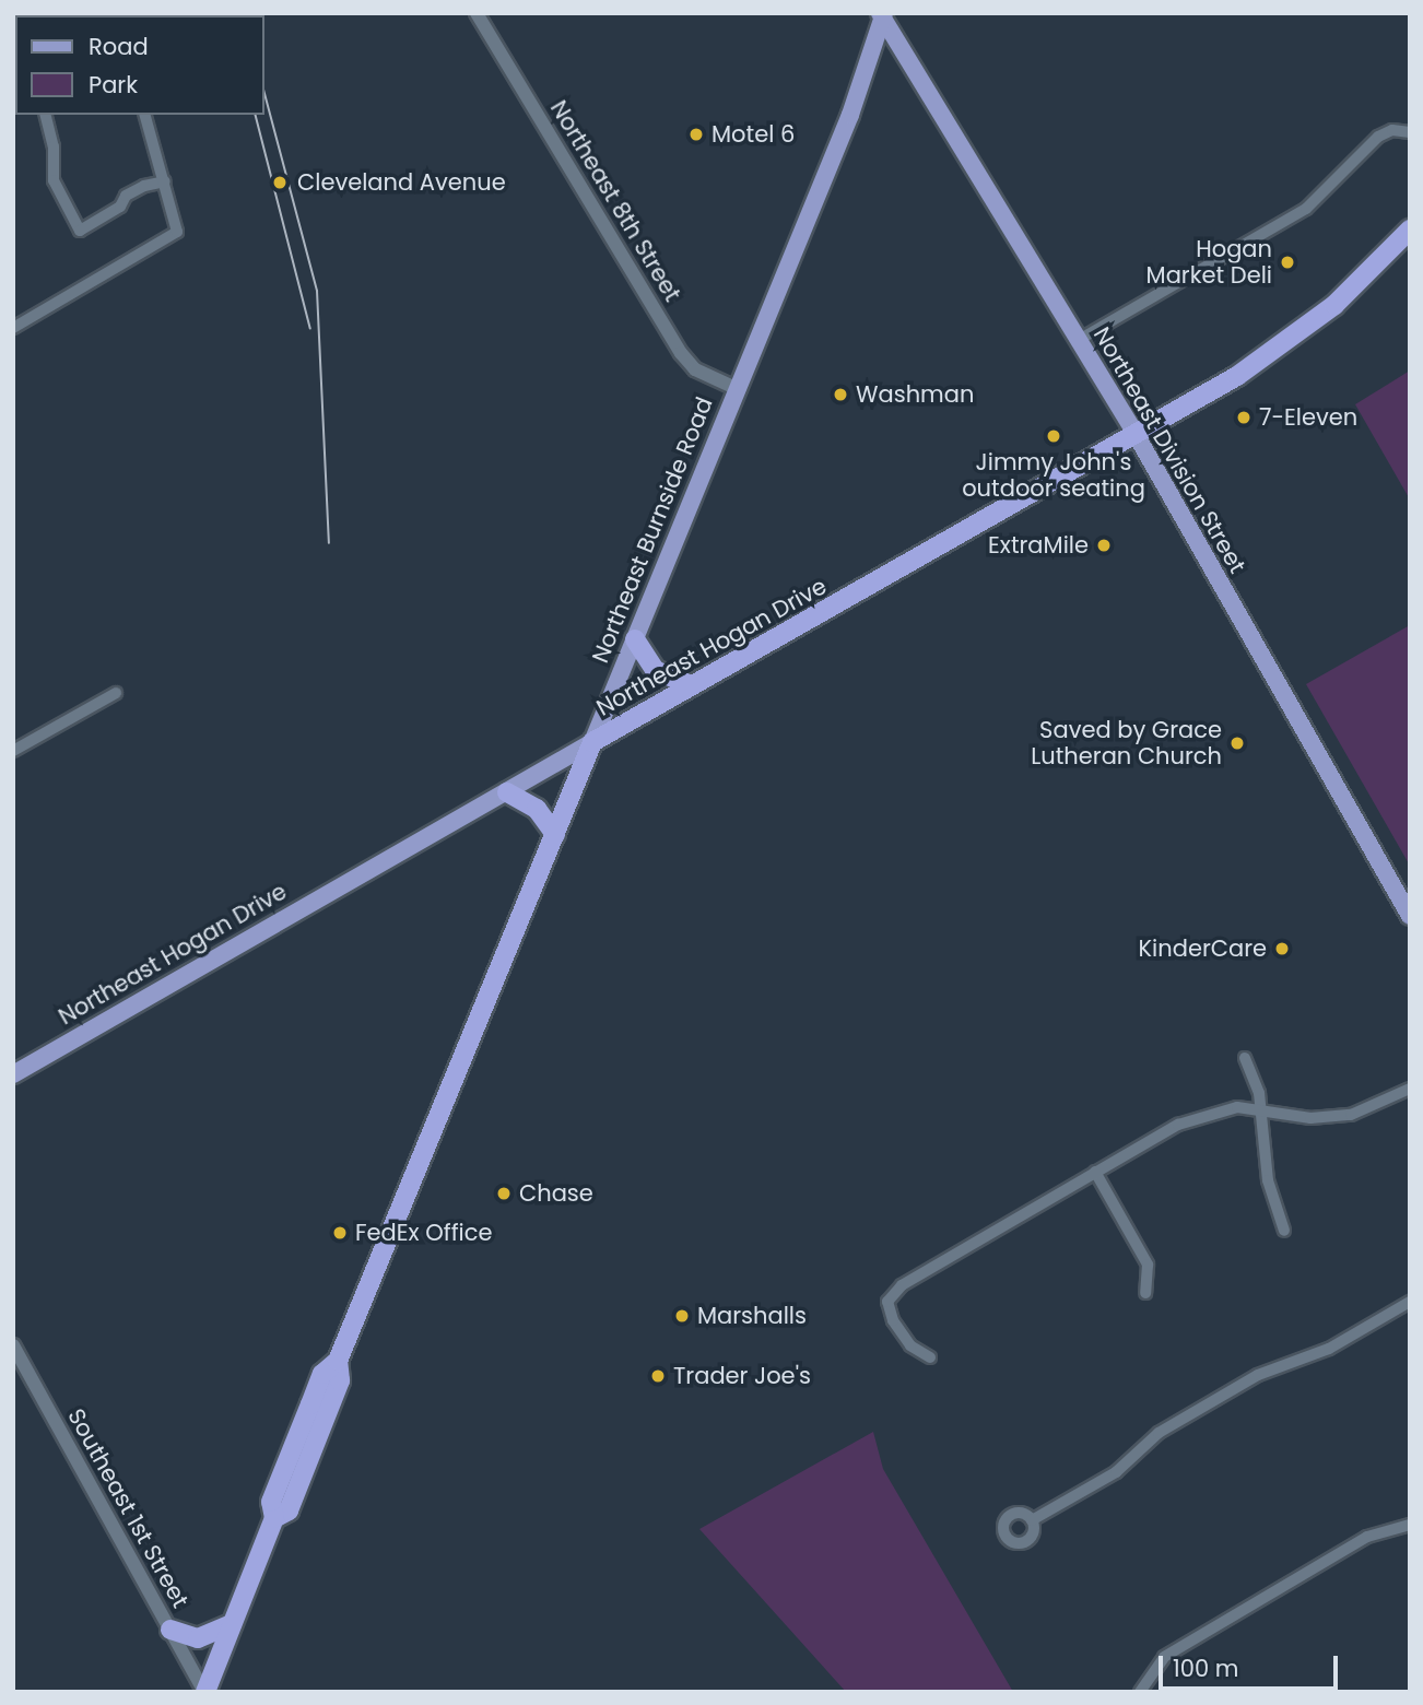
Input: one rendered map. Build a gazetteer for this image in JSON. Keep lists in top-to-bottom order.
{
  "streets": {
    "highway": ["Northeast Burnside Road", "Northeast Hogan Drive"],
    "main road": ["Northeast Division Street"],
    "street": ["Northeast 8th Street", "Southeast 1st Street"]
  },
  "crossings": [
    ["Northeast 8th Street", "Northeast Burnside Road"],
    ["Northeast Division Street", "Northeast Burnside Road"],
    ["Northeast Division Street", "Northeast Hogan Drive"],
    ["Northeast Burnside Road", "Northeast Hogan Drive"],
    ["Northeast Burnside Road", "Southeast 1st Street"]
  ],
  "places": [
    "Motel 6",
    "Cleveland Avenue",
    "Hogan Market Deli",
    "Washman",
    "7-Eleven",
    "Jimmy John's outdoor seating",
    "ExtraMile",
    "Saved by Grace Lutheran Church",
    "KinderCare",
    "Chase",
    "FedEx Office",
    "Marshalls",
    "Trader Joe's"
  ],
  "legend": ["Road", "Park"],
  "scale_bar": "100 m"
}
